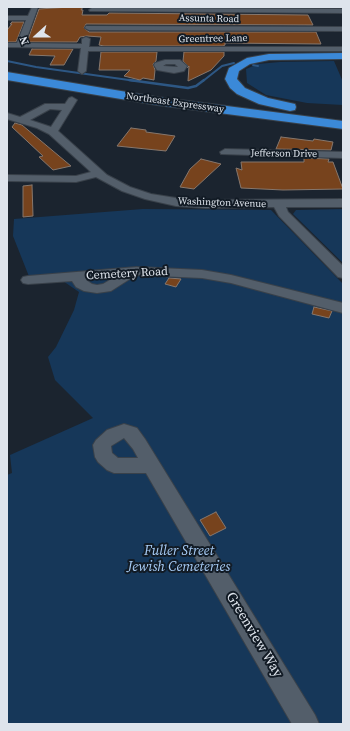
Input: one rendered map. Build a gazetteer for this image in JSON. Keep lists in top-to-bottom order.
{
  "streets": {
    "highway": ["Northeast Expressway"],
    "street": [
      "Assunta Road",
      "Greentree Lane",
      "Jefferson Drive",
      "Washington Avenue",
      "Cemetery Road",
      "Greenview Way"
    ]
  },
  "parks": ["Fuller Street Jewish Cemeteries"],
  "north": "left"
}
